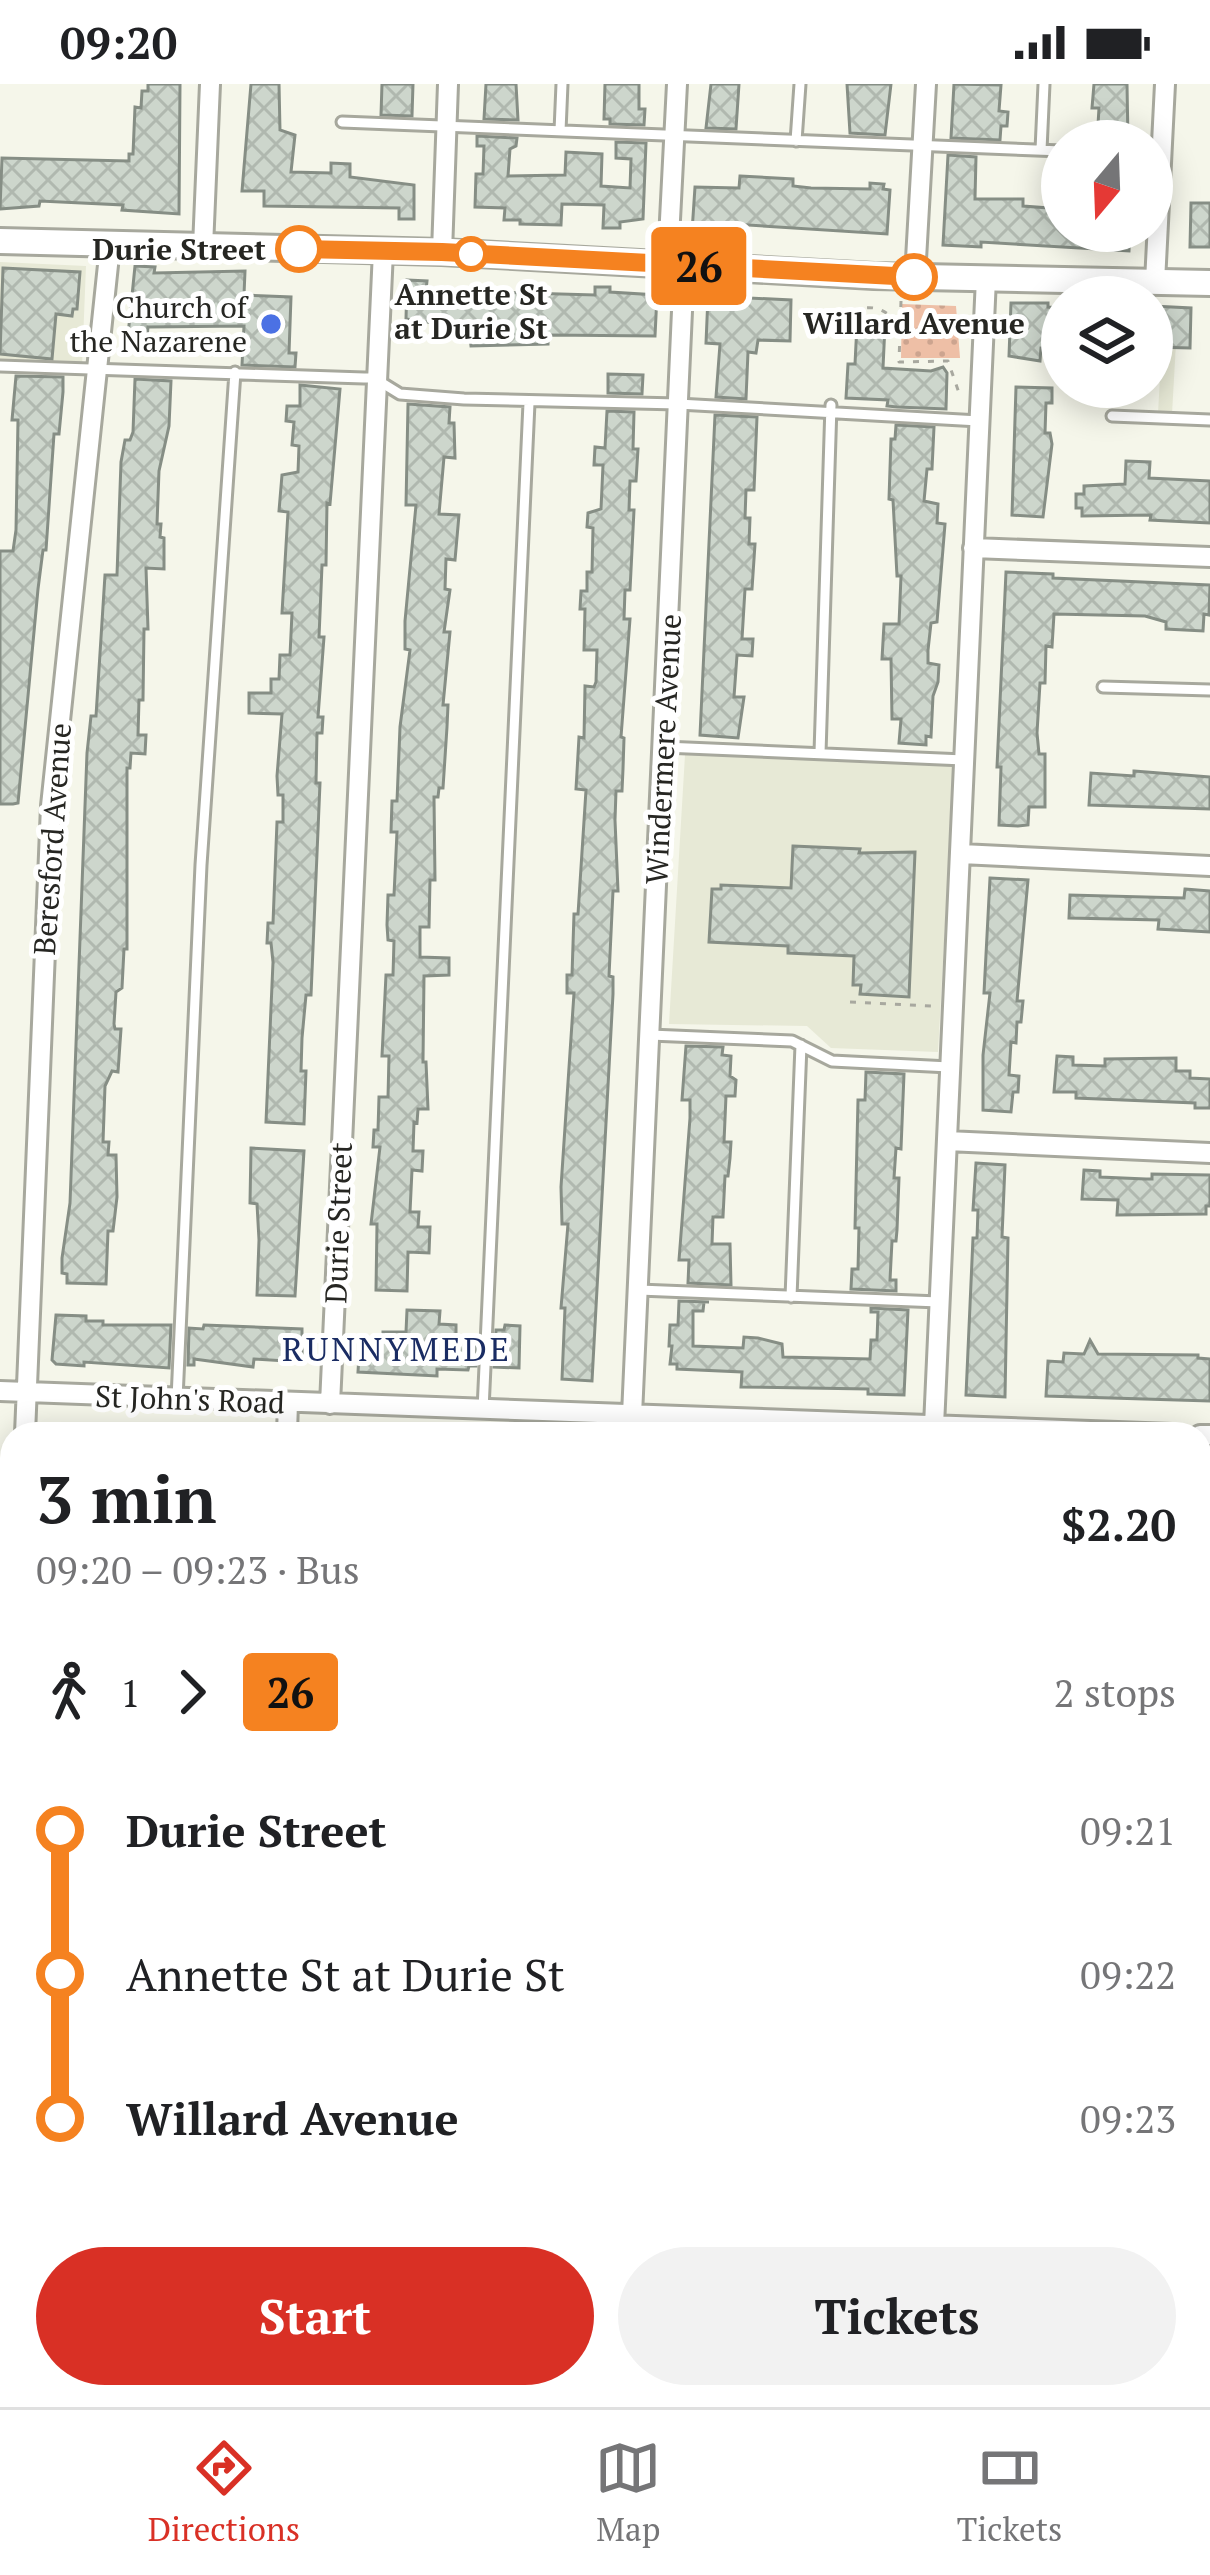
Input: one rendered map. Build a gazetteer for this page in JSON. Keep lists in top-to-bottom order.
{
  "streets": {
    "street": [
      "Windermere Avenue",
      "Beresford Avenue",
      "Durie Street",
      "St John's Road"
    ]
  },
  "crossings": [
    ["Windermere Avenue", "St John's Road"],
    ["Beresford Avenue", "St John's Road"],
    ["Durie Street", "St John's Road"]
  ],
  "districts": ["RUNNYMEDE"],
  "places": [
    "Durie Street",
    "Annette St at Durie St",
    "Willard Avenue",
    "Church of the Nazarene"
  ],
  "lines": ["bus line 26"],
  "north": "bottom",
  "page": {
    "status": "09:20",
    "on_map": "26",
    "heading": ["3 min", "09:20 – 09:23 · Bus", "$2.20"],
    "legs": ["1", "26", "2 stops"],
    "list": [
      {
        "name": "Durie Street",
        "value": "09:21"
      },
      {
        "name": "Annette St at Durie St",
        "value": "09:22"
      },
      {
        "name": "Willard Avenue",
        "value": "09:23"
      }
    ],
    "buttons": ["Start", "Tickets"],
    "tabs": ["Directions", "Map", "Tickets"]
  }
}
